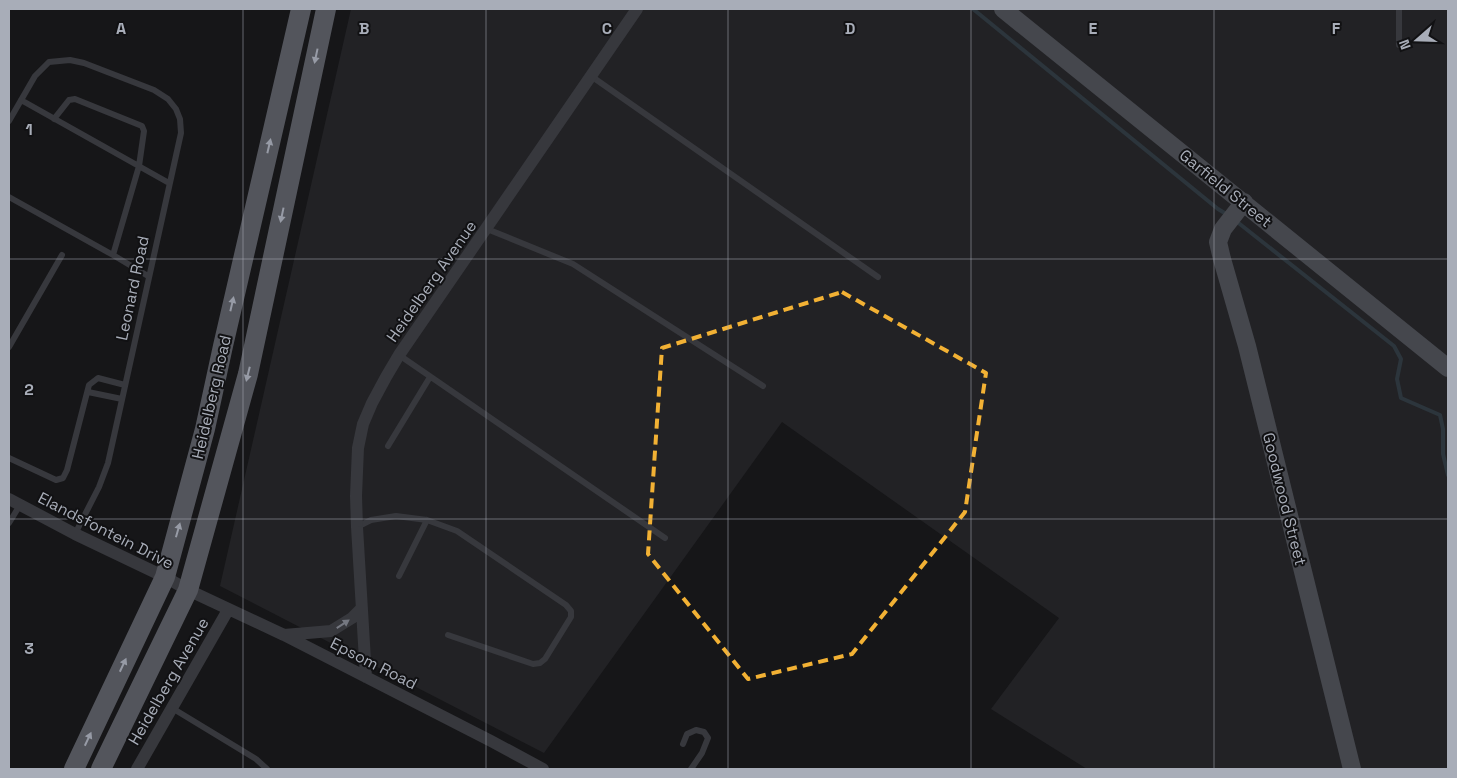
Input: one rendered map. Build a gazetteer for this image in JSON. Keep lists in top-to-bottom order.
{
  "streets": {
    "main road": ["Heidelberg Road"],
    "street": [
      "Garfield Street",
      "Heidelberg Avenue",
      "Goodwood Street",
      "Elandsfontein Drive",
      "Epsom Road"
    ],
    "lane": ["Leonard Road"]
  },
  "crossings": [
    ["Garfield Street", "Goodwood Street"],
    ["Heidelberg Avenue", "Epsom Road"],
    ["Leonard Road", "Elandsfontein Drive"],
    ["Heidelberg Road", "Elandsfontein Drive"],
    ["Heidelberg Road", "Epsom Road"],
    ["Elandsfontein Drive", "Epsom Road"]
  ],
  "north": "left",
  "grid": {
    "columns": [
      "A",
      "B",
      "C",
      "D",
      "E",
      "F"
    ],
    "rows": ["1", "2", "3"]
  }
}
